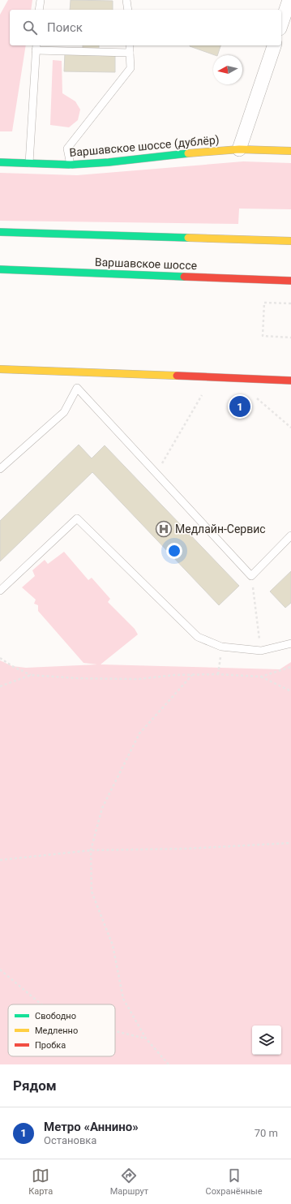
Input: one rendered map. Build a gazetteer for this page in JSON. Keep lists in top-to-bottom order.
{
  "streets": {
    "main road": ["Варшавское шоссе (дублёр)", "Варшавское шоссе"]
  },
  "places": {
    "hospital": ["Медлайн-Сервис"]
  },
  "legend": ["Свободно", "Медленно", "Пробка"],
  "north": "left",
  "page": {
    "search": "Поиск",
    "pins": "1",
    "heading": "Рядом",
    "list": [
      {
        "mark": "1",
        "name": "Метро «Аннино»",
        "note": "Остановка",
        "value": "70 m"
      }
    ],
    "nav": ["Карта", "Маршрут", "Сохранённые"]
  }
}
